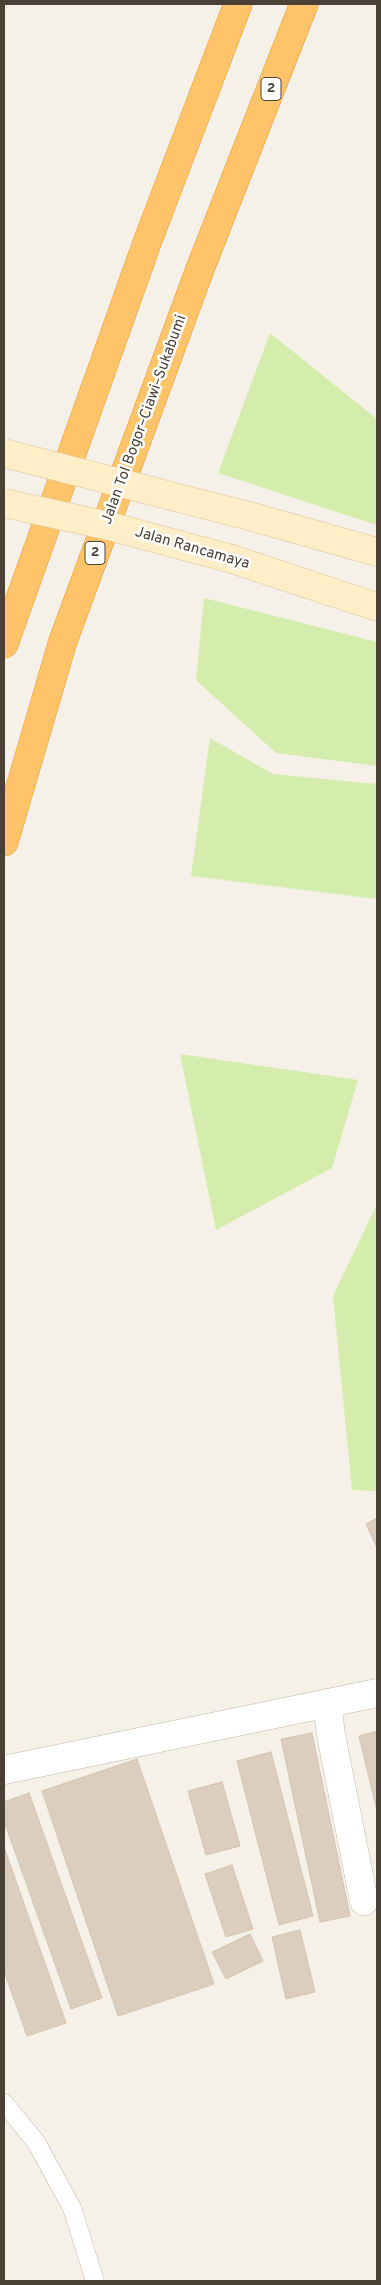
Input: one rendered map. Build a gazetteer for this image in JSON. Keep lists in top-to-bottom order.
{
  "streets": {
    "highway": ["2", "Jalan Tol Bogor–Ciawi–Sukabumi"],
    "street": ["Jalan Rancamaya"]
  }
}
